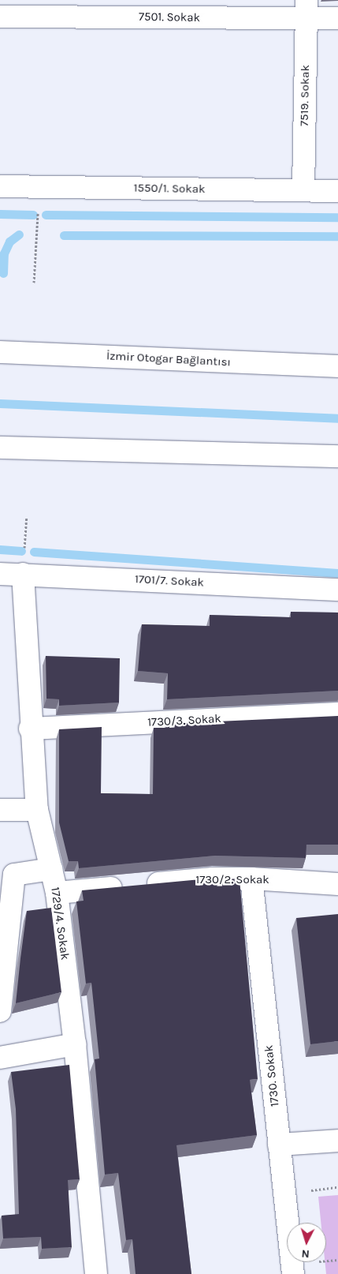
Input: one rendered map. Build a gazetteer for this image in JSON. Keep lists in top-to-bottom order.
{
  "streets": {
    "main road": [
      "7501. Sokak",
      "7519. Sokak",
      "1550/1. Sokak",
      "İzmir Otogar Bağlantısı",
      "1701/7. Sokak",
      "1730/3. Sokak",
      "1730/2. Sokak",
      "1729/4. Sokak",
      "1730. Sokak"
    ]
  },
  "crossings": [
    ["7501. Sokak", "7519. Sokak"],
    ["7519. Sokak", "1550/1. Sokak"],
    ["1701/7. Sokak", "1729/4. Sokak"],
    ["1730/3. Sokak", "1729/4. Sokak"],
    ["1730/2. Sokak", "1729/4. Sokak"],
    ["1730/2. Sokak", "1730. Sokak"]
  ],
  "north": "bottom"
}
